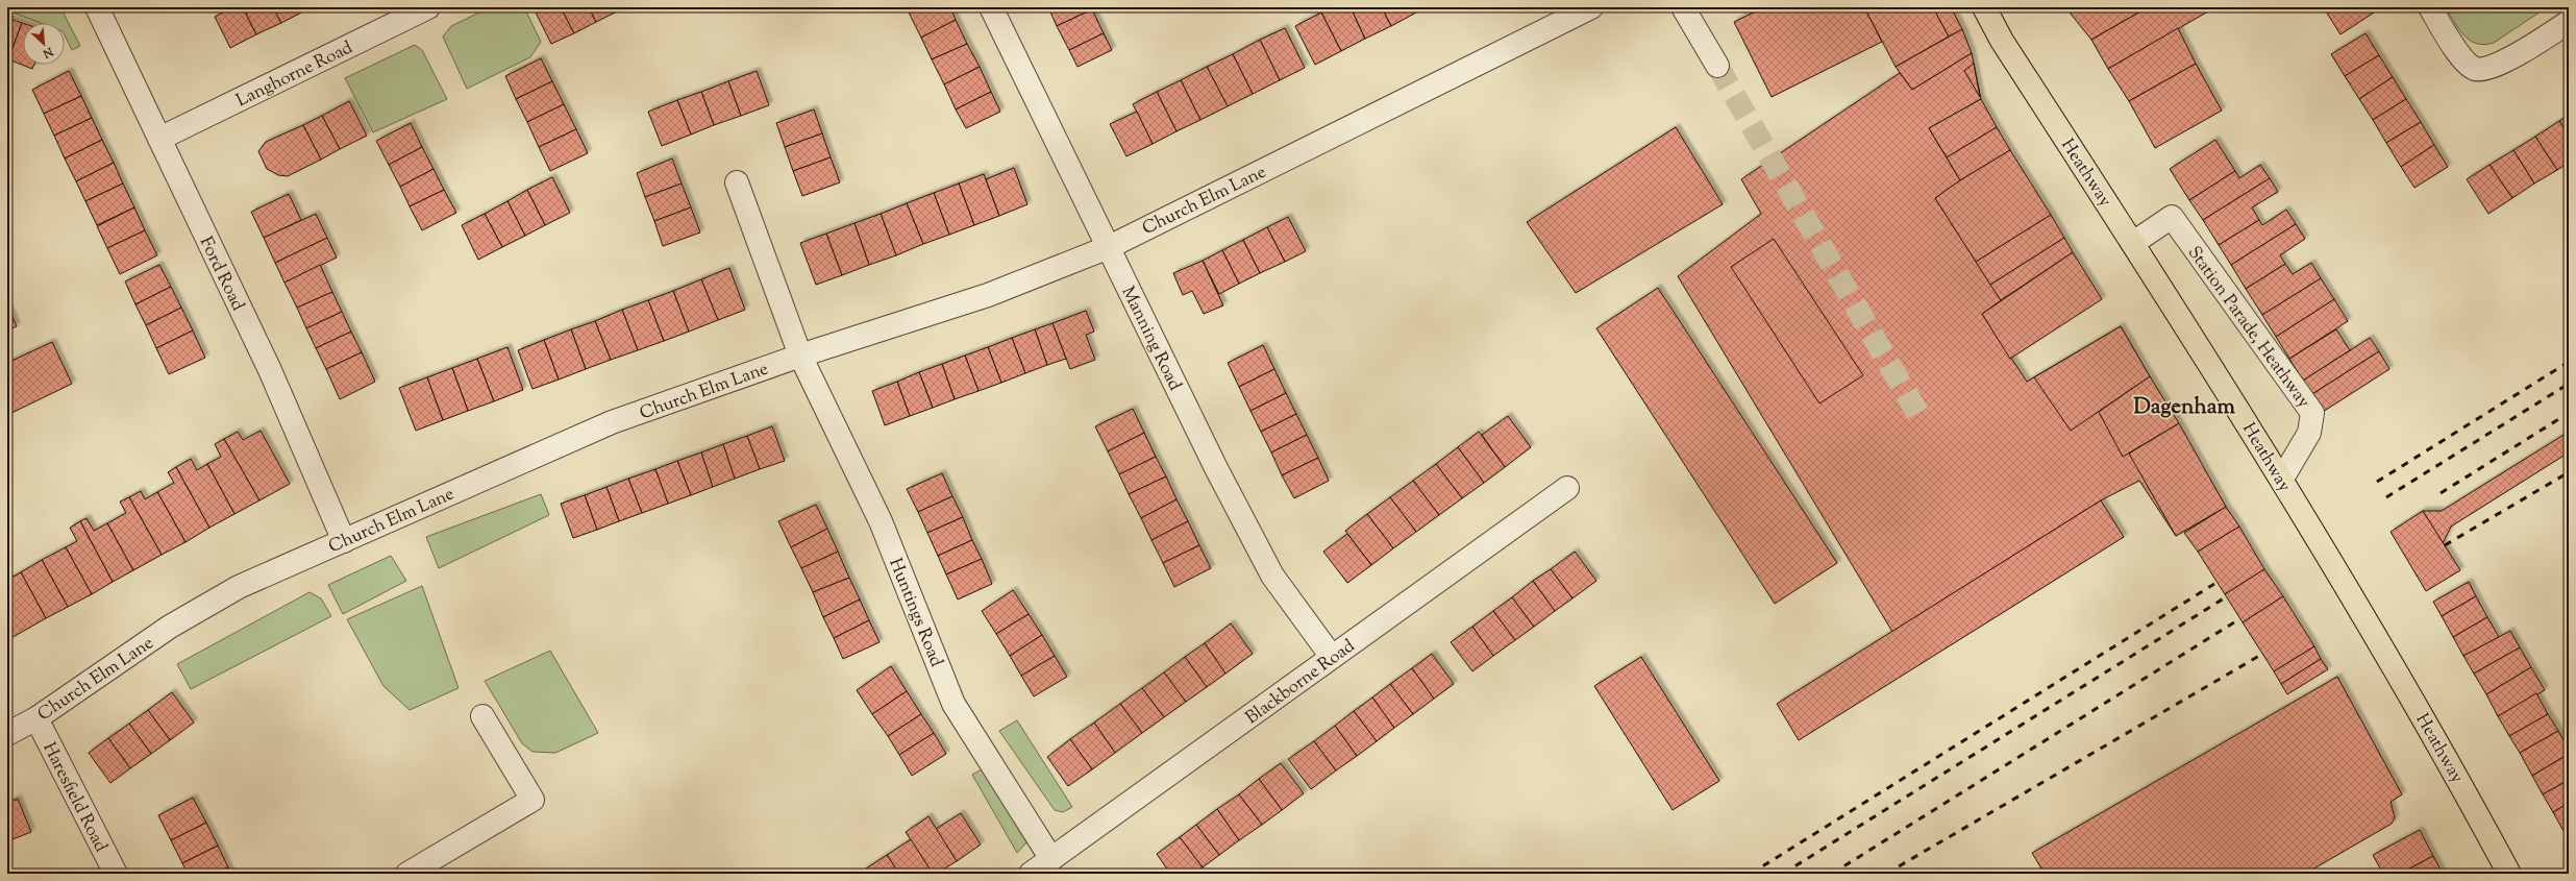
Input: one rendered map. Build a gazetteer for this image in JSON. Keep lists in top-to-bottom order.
{
  "streets": {
    "main road": ["Heathway"],
    "street": [
      "Langhorne Road",
      "Church Elm Lane",
      "Ford Road",
      "Station Parade, Heathway",
      "Manning Road",
      "Huntings Road",
      "Blackborne Road",
      "Haresfield Road"
    ]
  },
  "crossings": [
    ["Langhorne Road", "Ford Road"],
    ["Heathway", "Station Parade, Heathway"],
    ["Church Elm Lane", "Ford Road"],
    ["Church Elm Lane", "Manning Road"],
    ["Church Elm Lane", "Huntings Road"],
    ["Church Elm Lane", "Haresfield Road"],
    ["Manning Road", "Blackborne Road"],
    ["Huntings Road", "Blackborne Road"]
  ],
  "districts": ["Dagenham"],
  "north": "bottom right"
}
